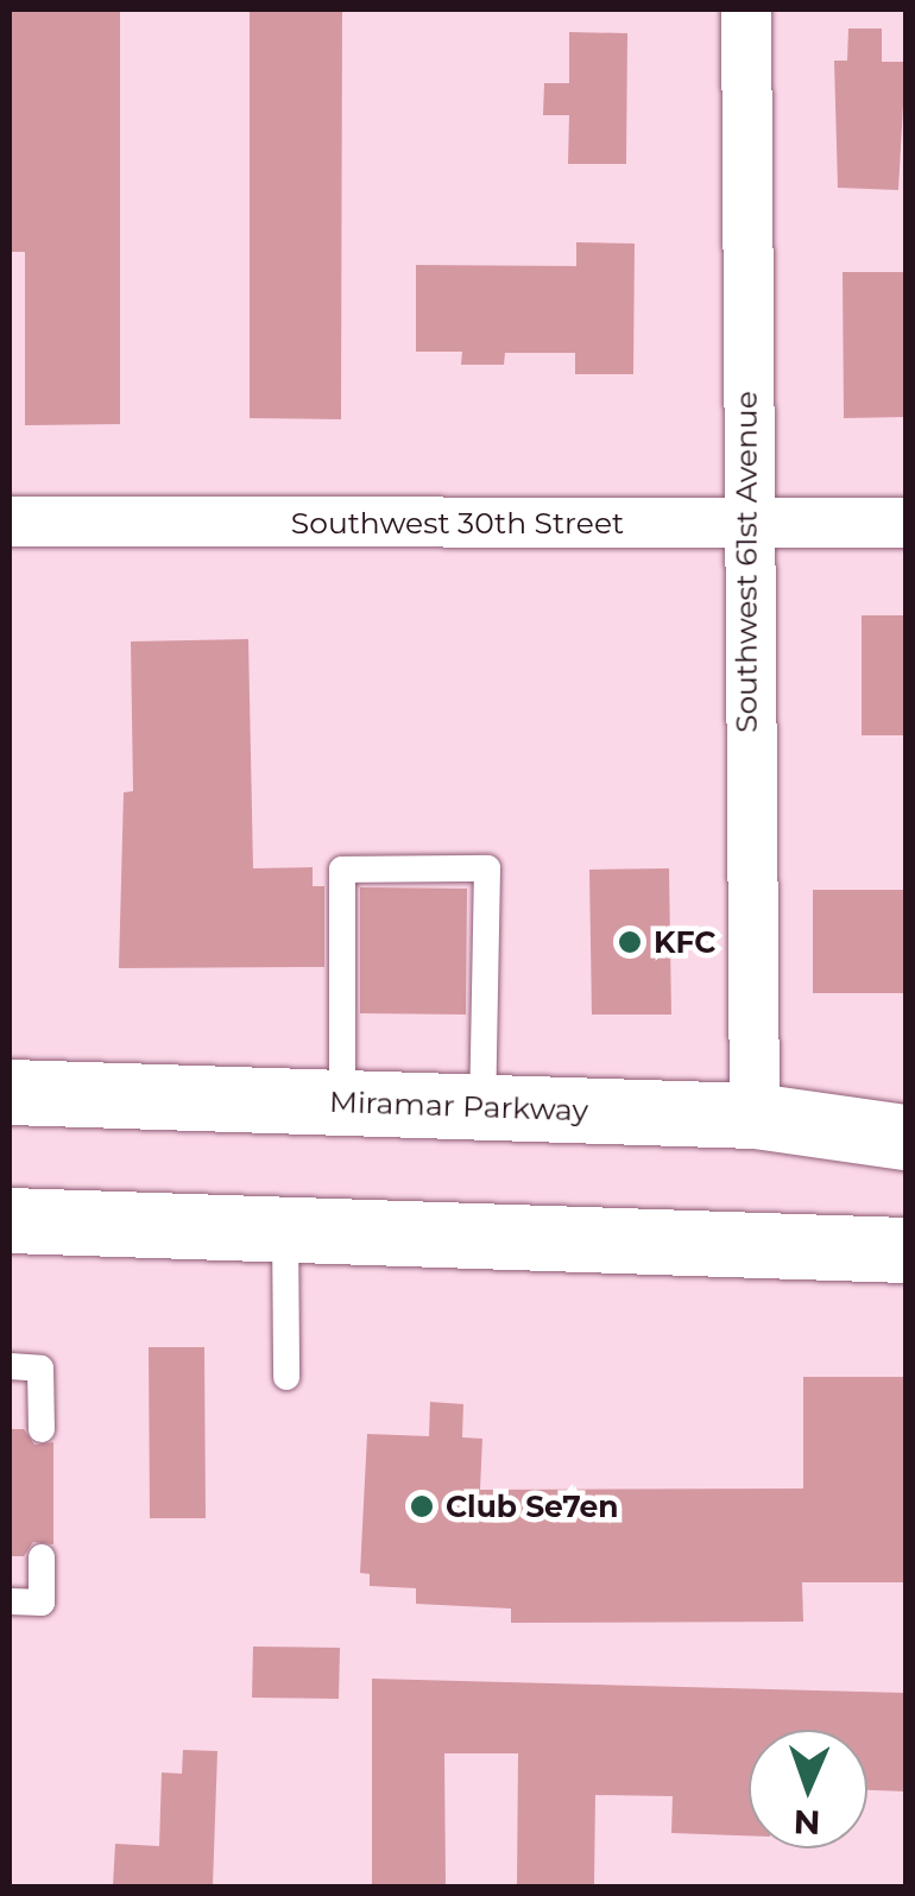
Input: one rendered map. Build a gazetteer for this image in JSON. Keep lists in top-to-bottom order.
{
  "streets": {
    "main road": ["Miramar Parkway"],
    "street": ["Southwest 30th Street", "Southwest 61st Avenue"]
  },
  "crossings": [
    ["Southwest 30th Street", "Southwest 61st Avenue"],
    ["Southwest 61st Avenue", "Miramar Parkway"]
  ],
  "places": ["KFC", "Club Se7en"],
  "north": "bottom"
}
